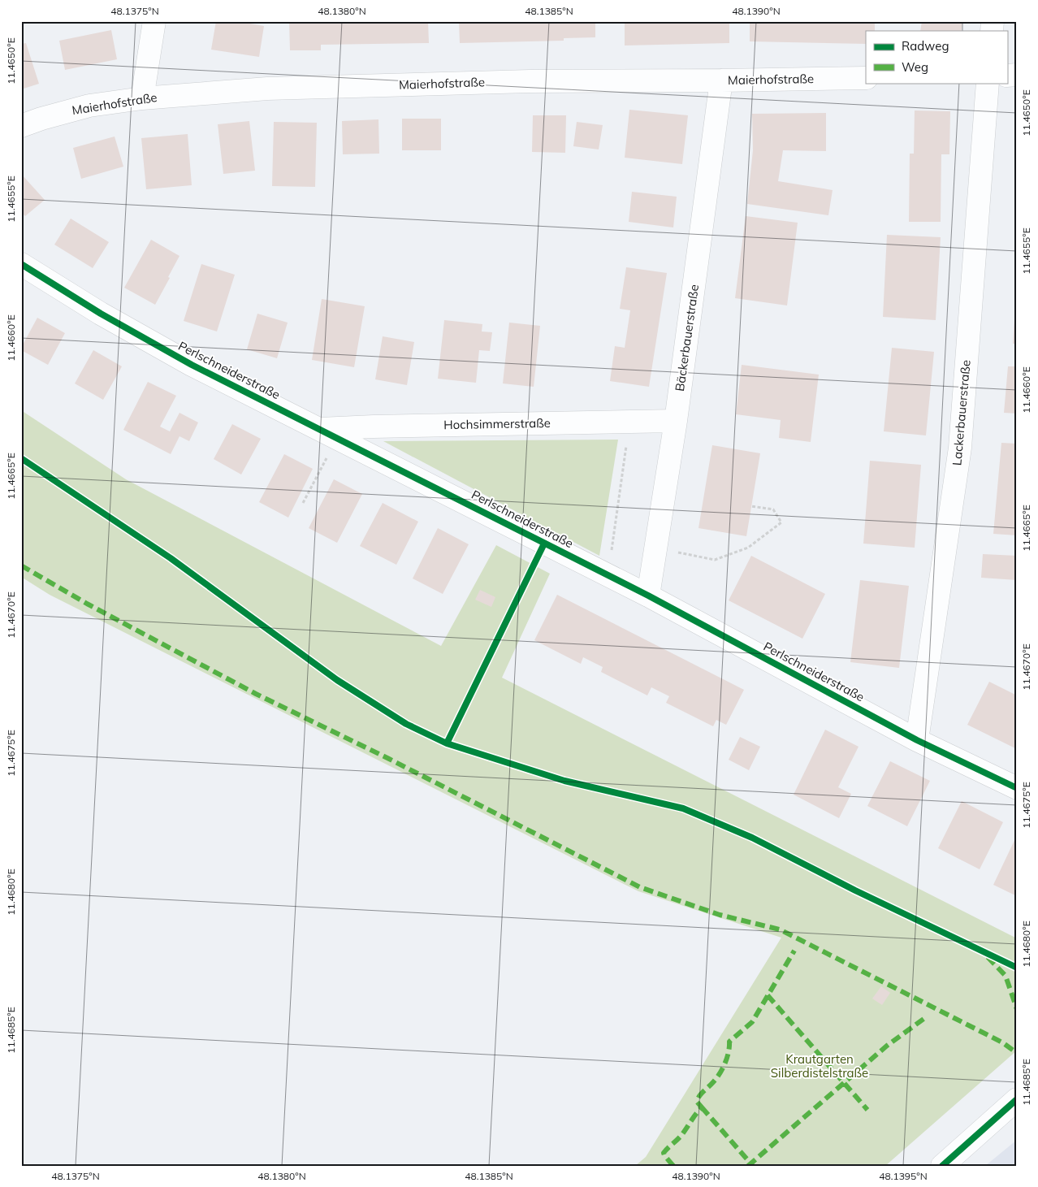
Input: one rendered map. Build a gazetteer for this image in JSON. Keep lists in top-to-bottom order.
{
  "streets": {
    "street": [
      "Maierhofstraße",
      "Bäckerbauerstraße",
      "Perlschneiderstraße",
      "Lackerbauerstraße",
      "Hochsimmerstraße"
    ]
  },
  "crossings": [
    ["Maierhofstraße", "Bäckerbauerstraße"],
    ["Bäckerbauerstraße", "Perlschneiderstraße"],
    ["Bäckerbauerstraße", "Hochsimmerstraße"],
    ["Perlschneiderstraße", "Lackerbauerstraße"],
    ["Perlschneiderstraße", "Hochsimmerstraße"]
  ],
  "parks": ["Krautgarten Silberdistelstraße"],
  "legend": ["Radweg", "Weg"],
  "coordinates": [
    "48.1375°N",
    "48.1380°N",
    "48.1385°N",
    "48.1390°N",
    "11.4650°E",
    "11.4655°E",
    "11.4660°E",
    "11.4665°E",
    "11.4670°E",
    "11.4675°E",
    "11.4680°E",
    "11.4685°E",
    "48.1395°N"
  ]
}
